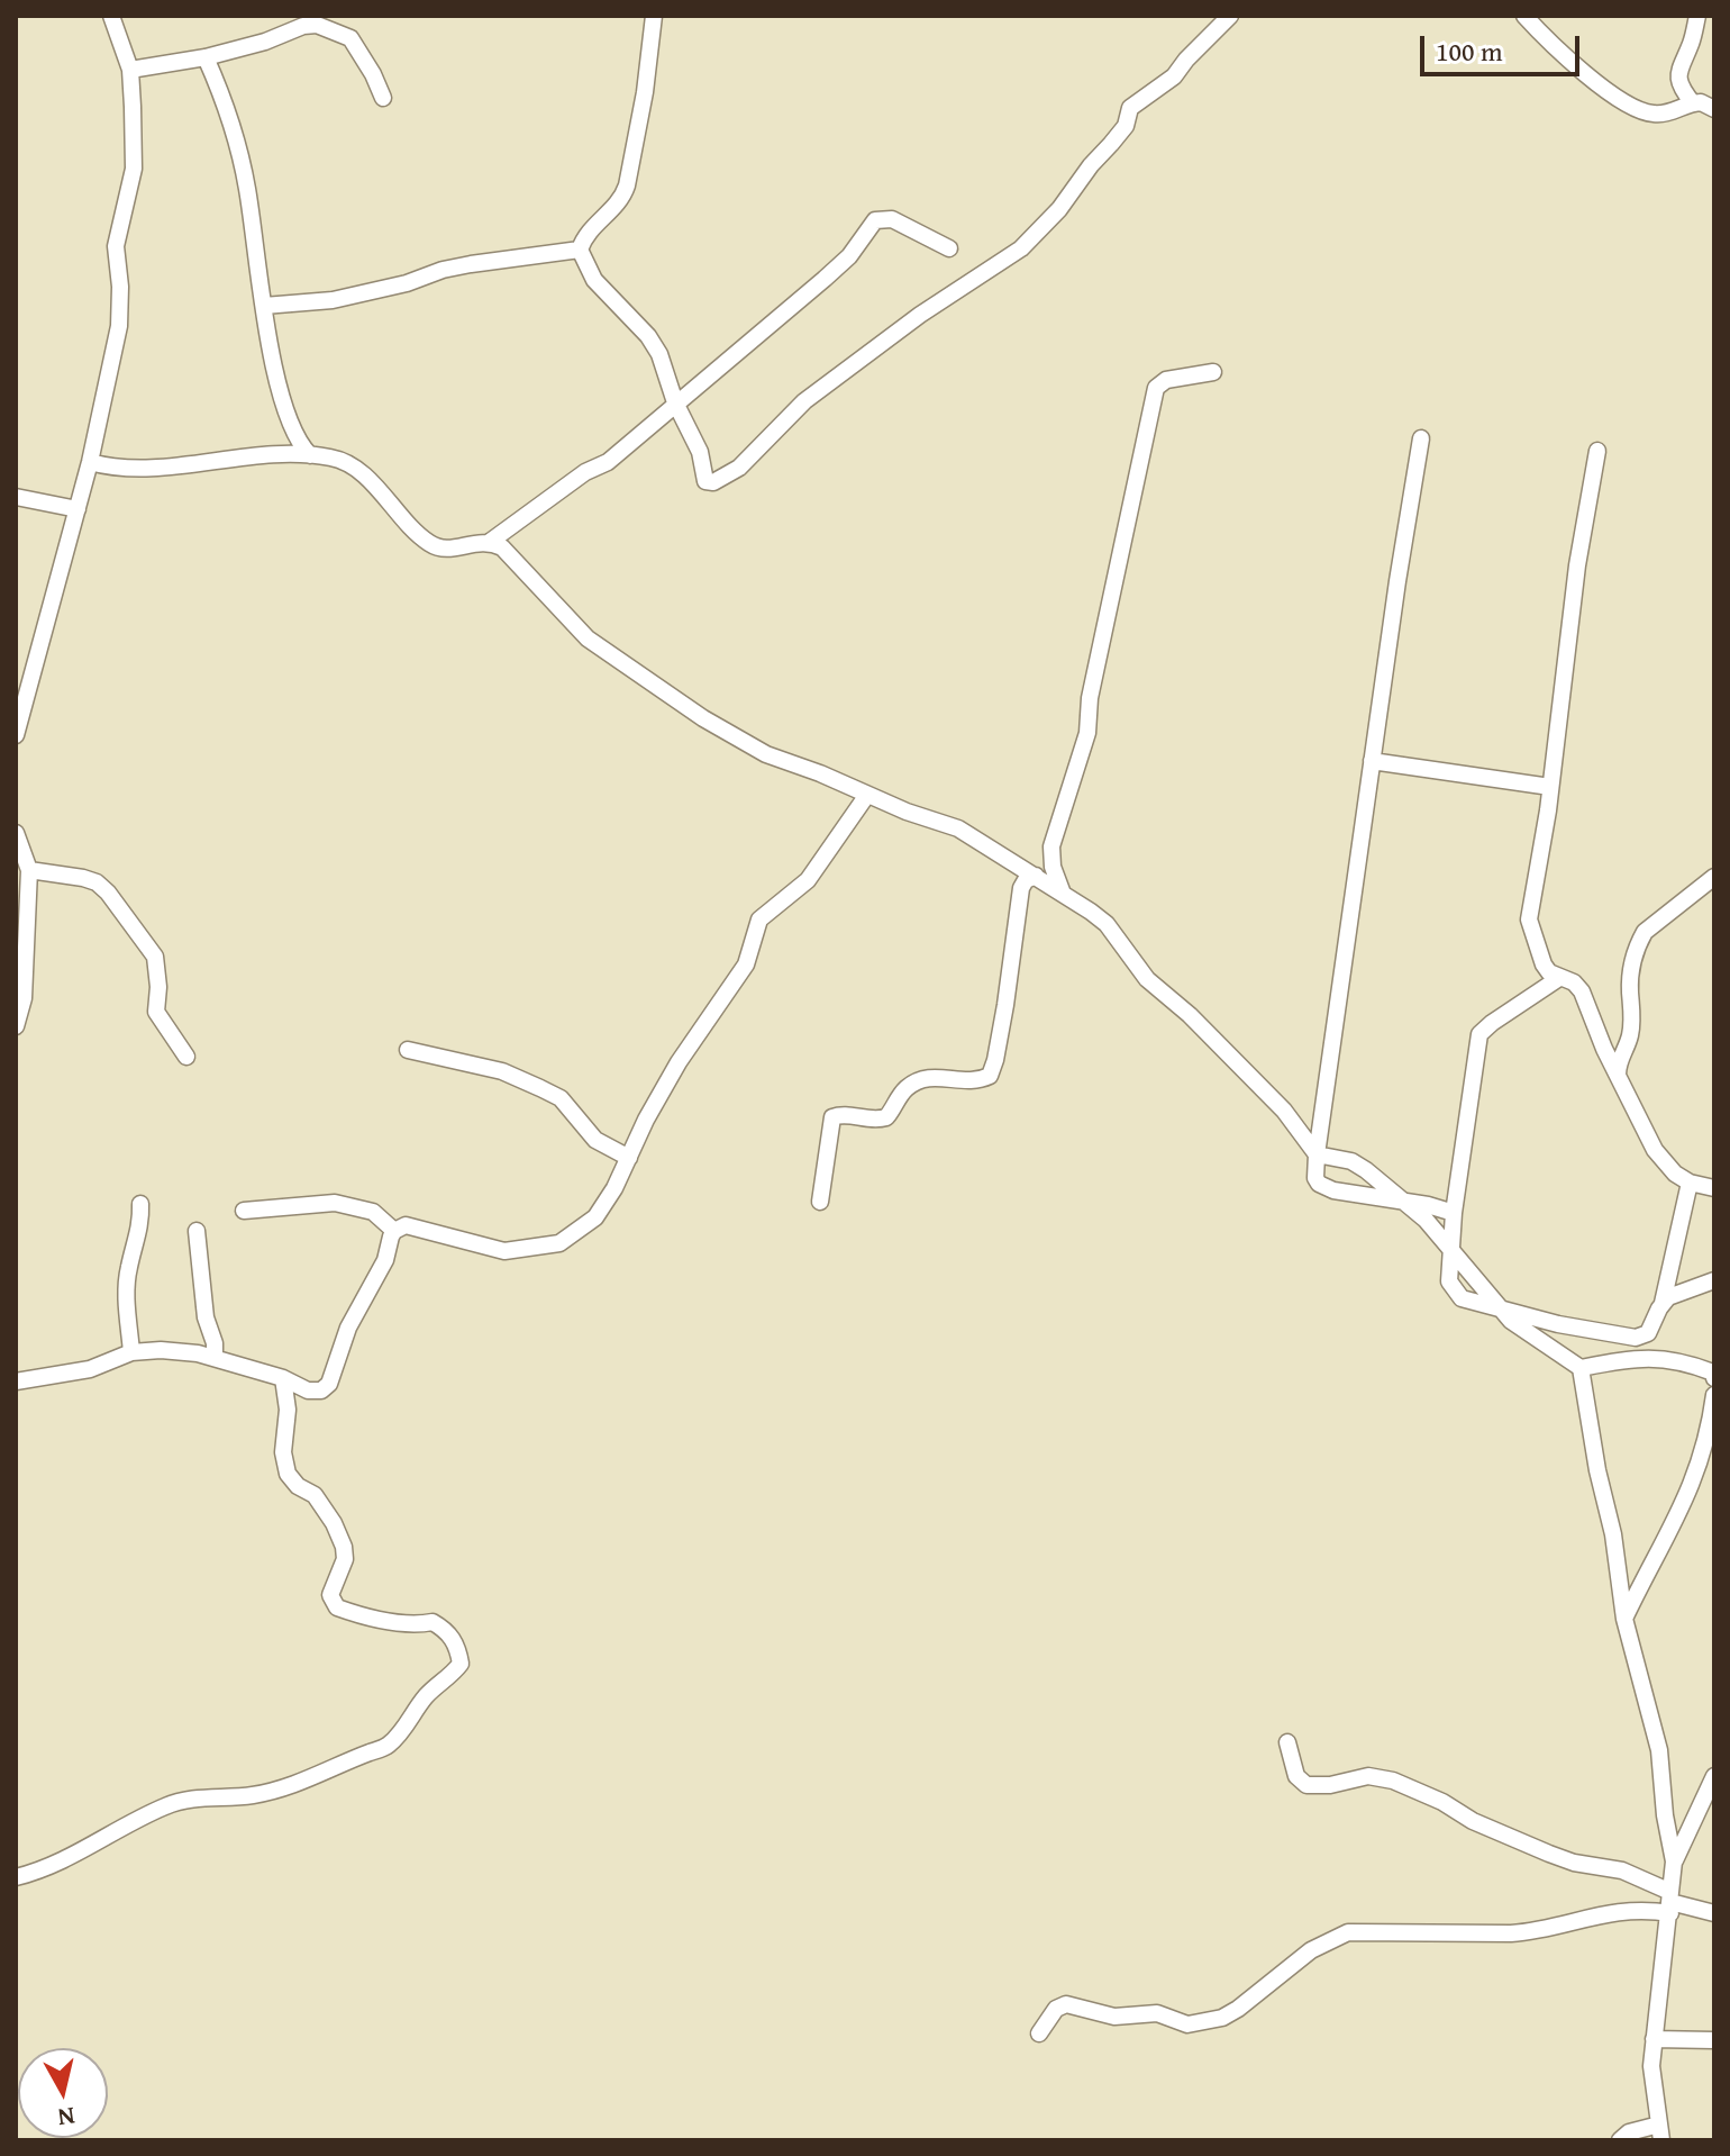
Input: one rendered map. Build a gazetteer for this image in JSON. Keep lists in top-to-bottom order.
{
  "scale_bar": "100 m",
  "north": "bottom"
}
